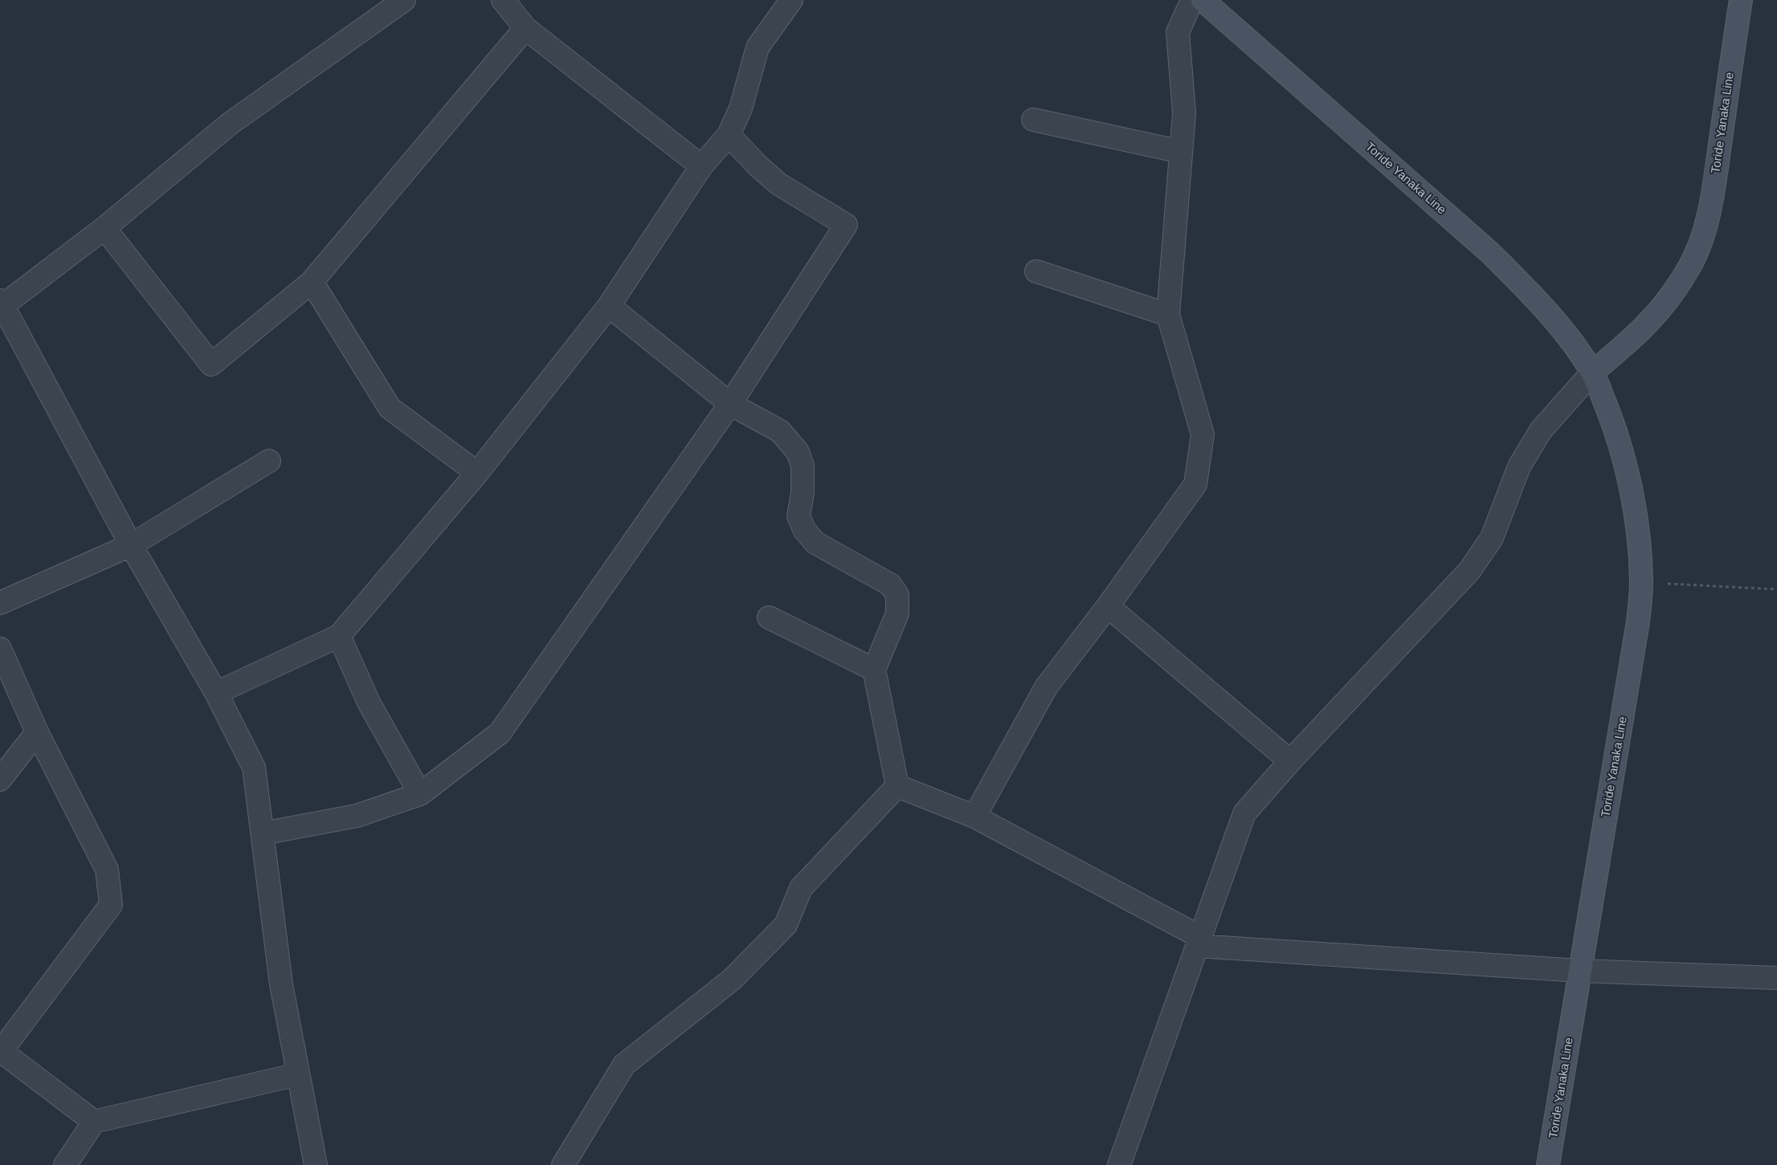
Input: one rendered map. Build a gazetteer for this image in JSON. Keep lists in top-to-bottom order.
{
  "streets": {
    "main road": ["Toride Yanaka Line"]
  }
}
